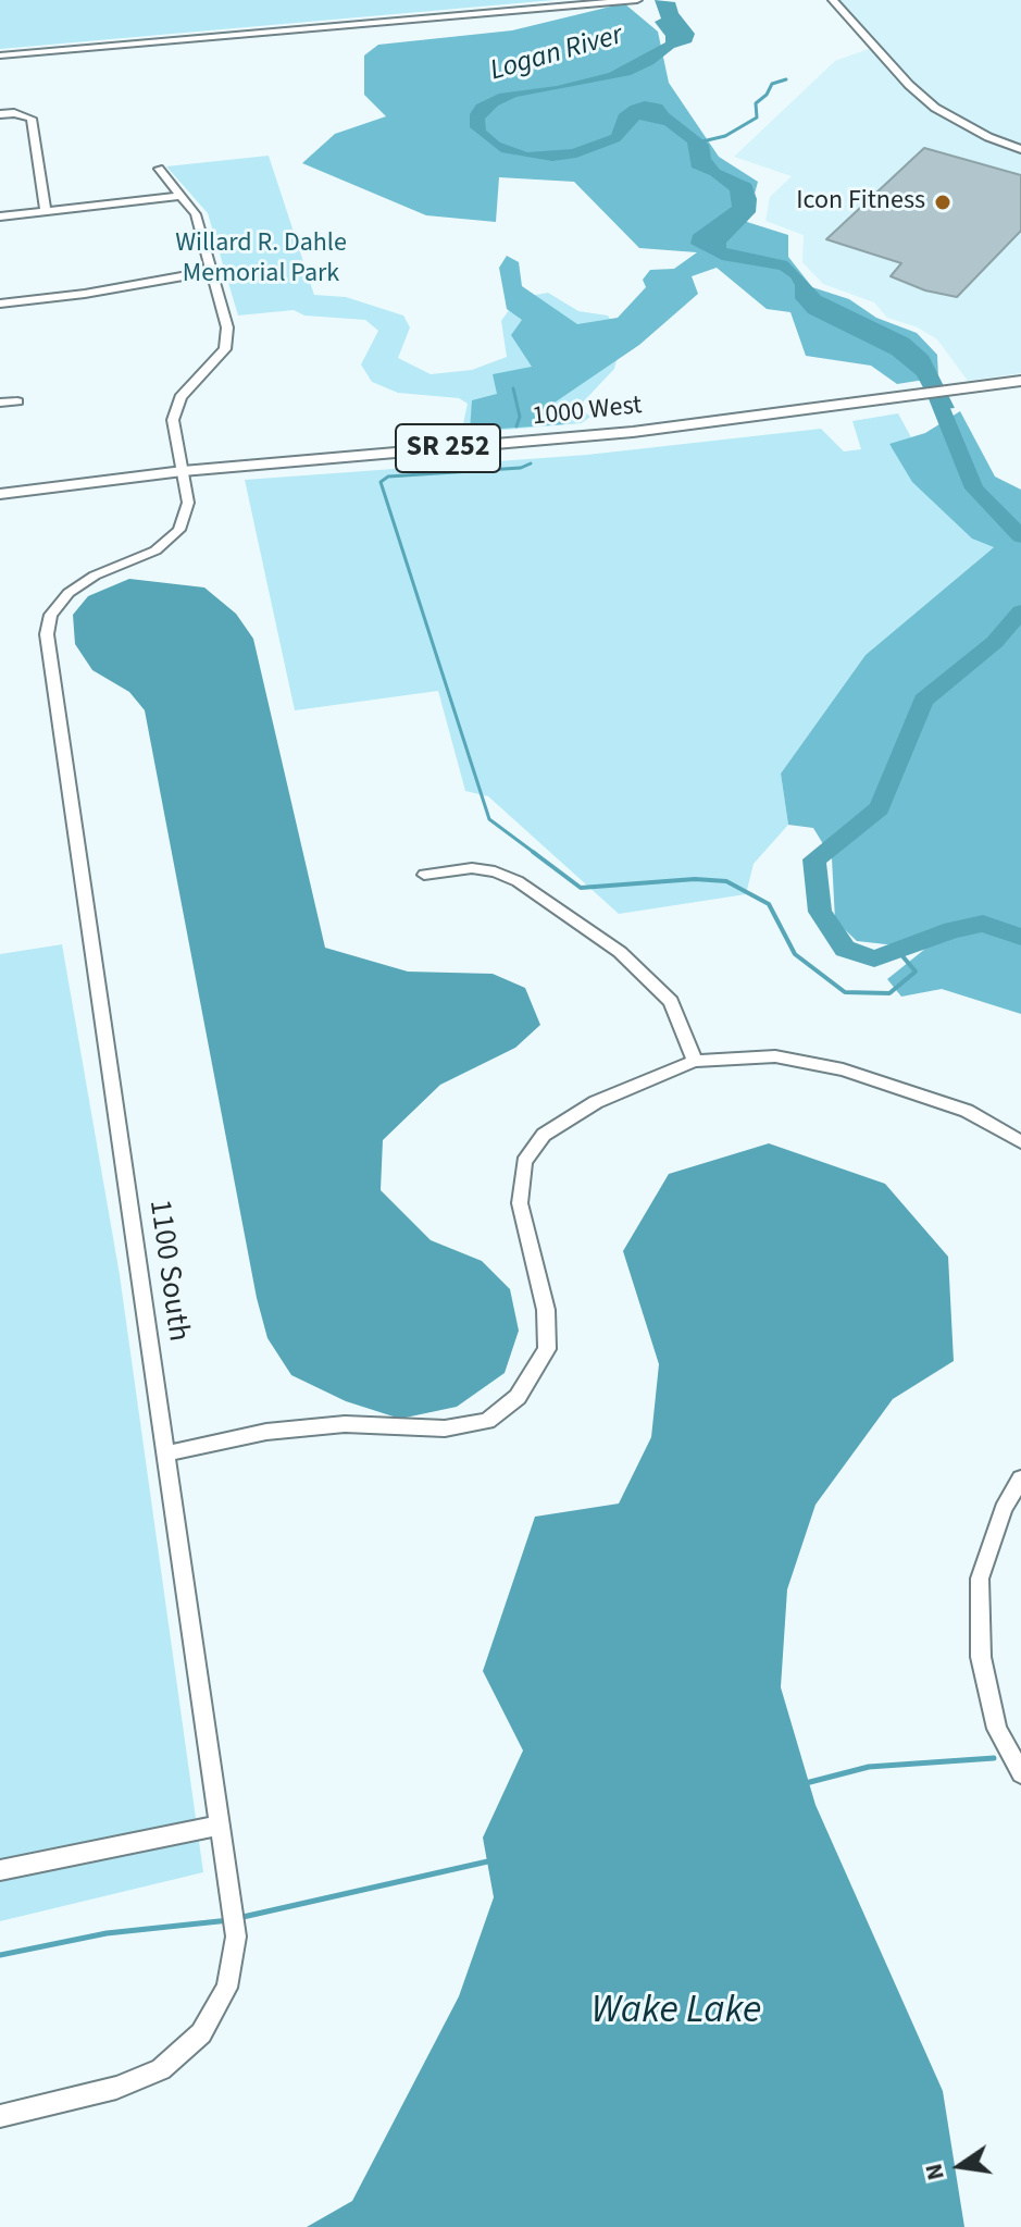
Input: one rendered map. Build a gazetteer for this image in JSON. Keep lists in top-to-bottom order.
{
  "streets": {
    "main road": ["1000 West", "SR 252"],
    "street": ["1100 South"]
  },
  "crossings": [
    ["1000 West", "1100 South"]
  ],
  "water": ["Logan River", "Wake Lake"],
  "parks": ["Willard R. Dahle Memorial Park"],
  "places": ["Icon Fitness"],
  "north": "left"
}
